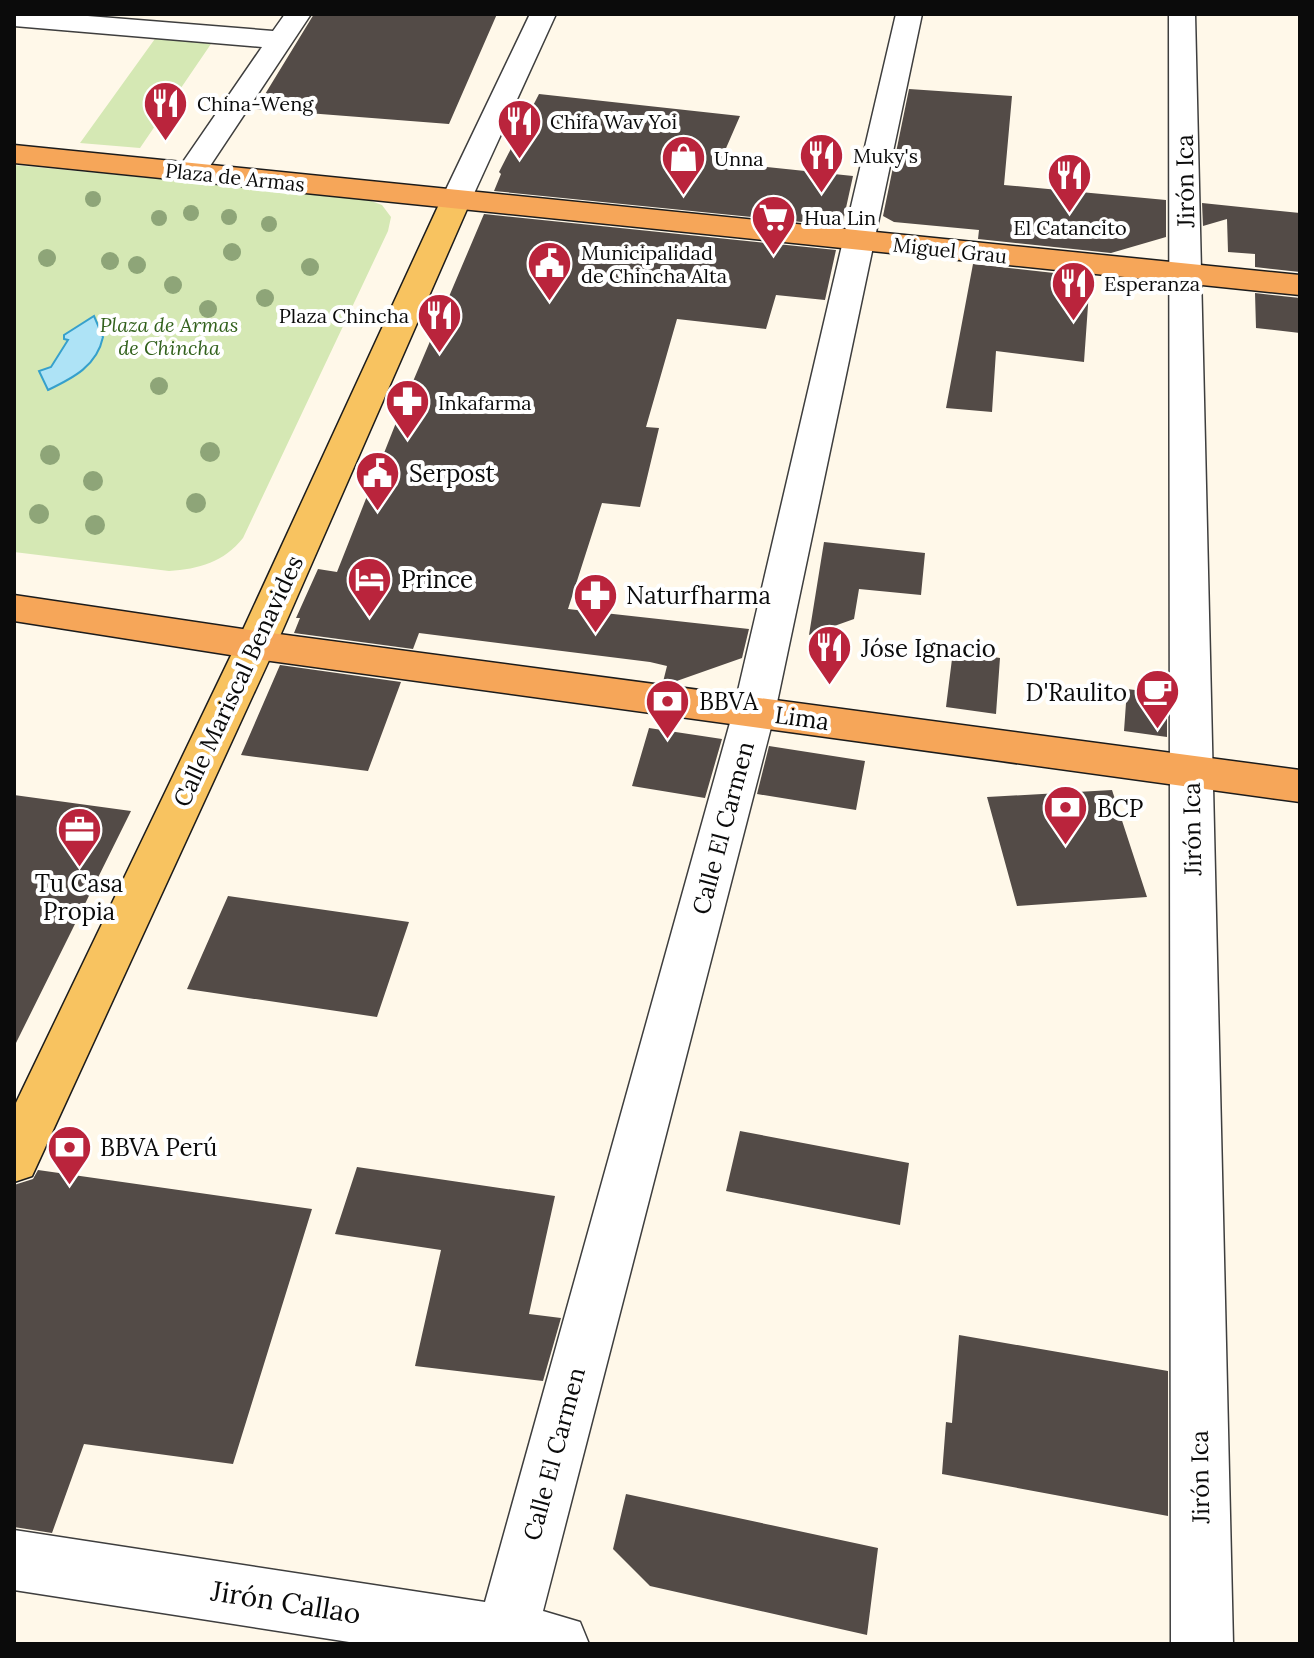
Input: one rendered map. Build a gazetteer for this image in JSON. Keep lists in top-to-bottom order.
{
  "streets": {
    "highway": ["Plaza de Armas", "Miguel Grau", "Lima"],
    "main road": ["Calle Mariscal Benavides"],
    "street": ["Jirón Ica", "Calle El Carmen", "Jirón Callao"]
  },
  "crossings": [
    ["Plaza de Armas", "Miguel Grau"],
    ["Plaza de Armas", "Calle Mariscal Benavides"],
    ["Jirón Ica", "Miguel Grau"],
    ["Jirón Ica", "Lima"],
    ["Miguel Grau", "Calle Mariscal Benavides"],
    ["Miguel Grau", "Calle El Carmen"],
    ["Calle Mariscal Benavides", "Lima"],
    ["Lima", "Calle El Carmen"],
    ["Calle El Carmen", "Jirón Callao"]
  ],
  "parks": ["Plaza de Armas de Chincha"],
  "places": {
    "restaurant": [
      "China-Weng",
      "Chifa Wav Yoi",
      "Muky's",
      "El Catancito",
      "Esperanza",
      "Plaza Chincha",
      "Jóse Ignacio"
    ],
    "shop": ["Unna"],
    "supermarket": ["Hua Lin"],
    "public building": ["Municipalidad de Chincha Alta", "Serpost"],
    "pharmacy": ["Inkafarma", "Naturfharma"],
    "hotel": ["Prince"],
    "cafe": ["D'Raulito"],
    "bank": ["BBVA", "BCP", "BBVA Perú"],
    "office": ["Tu Casa Propia"]
  }
}
